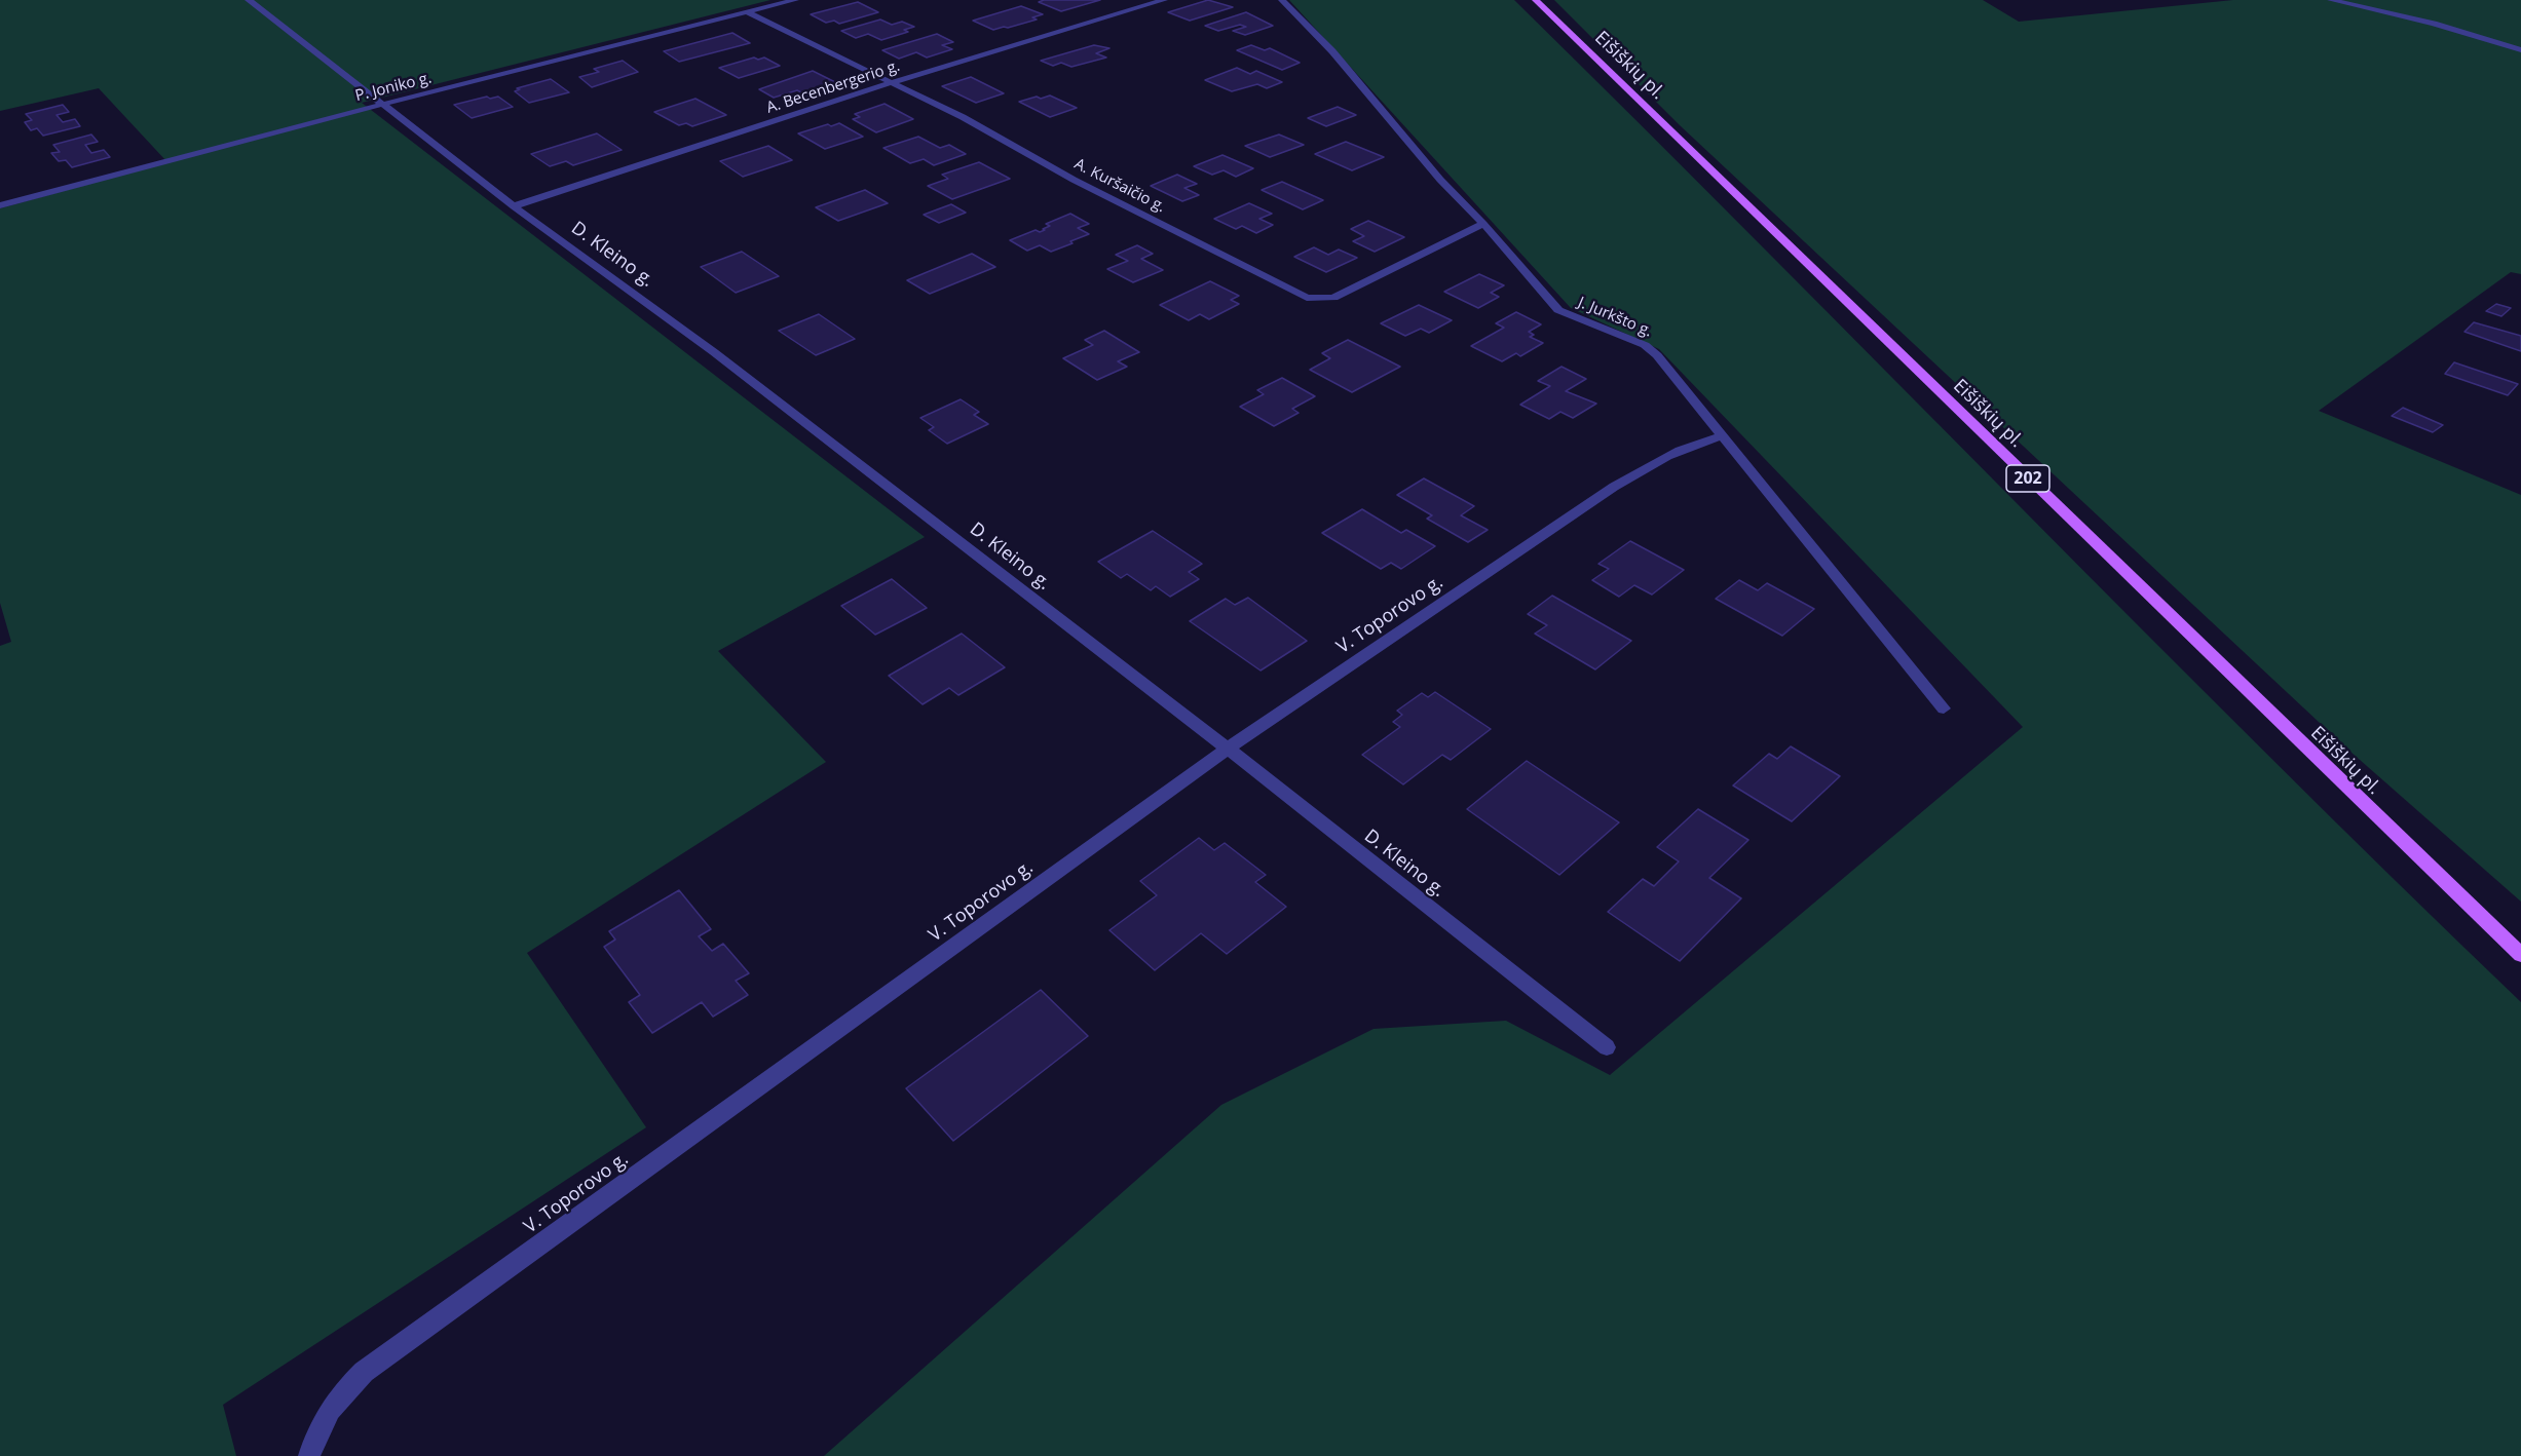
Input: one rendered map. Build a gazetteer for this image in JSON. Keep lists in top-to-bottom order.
{
  "streets": {
    "main road": ["Eišiškių pl.", "202"],
    "street": [
      "P. Joniko g.",
      "A. Becenbergerio g.",
      "A. Kuršaičio g.",
      "D. Kleino g.",
      "J. Jurkšto g.",
      "V. Toporovo g."
    ]
  },
  "crossings": [
    ["P. Joniko g.", "A. Kuršaičio g."],
    ["P. Joniko g.", "D. Kleino g."],
    ["A. Becenbergerio g.", "A. Kuršaičio g."],
    ["A. Becenbergerio g.", "D. Kleino g."],
    ["A. Kuršaičio g.", "J. Jurkšto g."],
    ["D. Kleino g.", "V. Toporovo g."],
    ["J. Jurkšto g.", "V. Toporovo g."]
  ]
}
